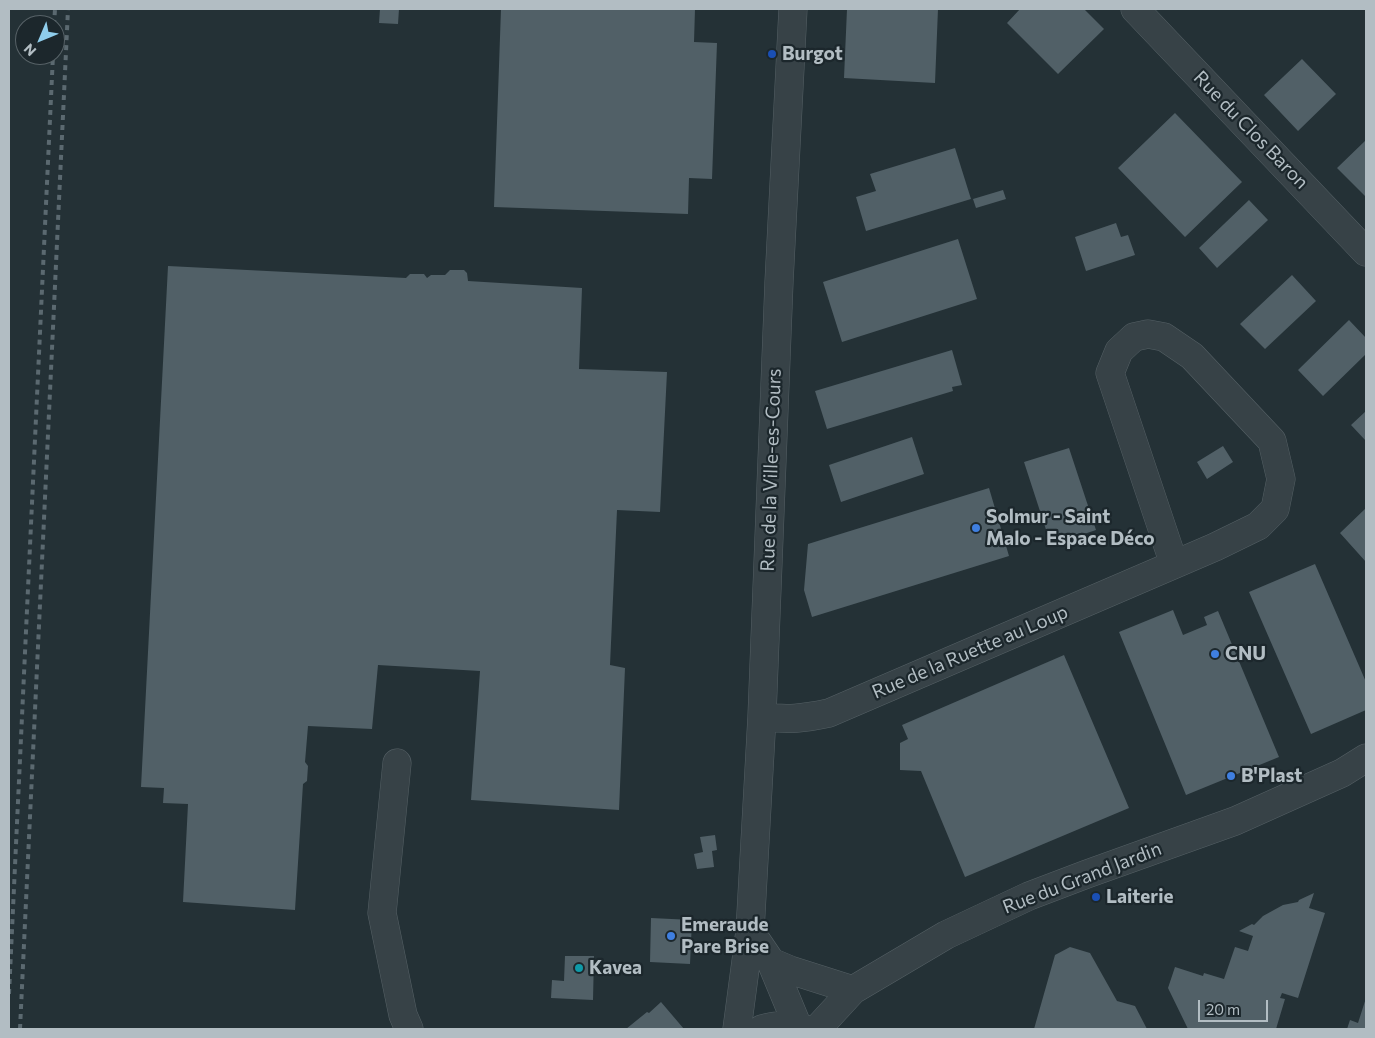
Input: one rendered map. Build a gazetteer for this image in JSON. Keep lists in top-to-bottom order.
{
  "streets": {
    "street": [
      "Rue du Clos Baron",
      "Rue de la Ville-es-Cours",
      "Rue de la Ruette au Loup",
      "Rue du Grand Jardin"
    ]
  },
  "crossings": [
    ["Rue de la Ville-es-Cours", "Rue de la Ruette au Loup"]
  ],
  "places": [
    "Burgot",
    "Solmur - Saint Malo - Espace Déco",
    "CNU",
    "B'Plast",
    "Laiterie",
    "Emeraude Pare Brise",
    "Kavea"
  ],
  "scale_bar": "20 m",
  "north": "bottom left"
}
